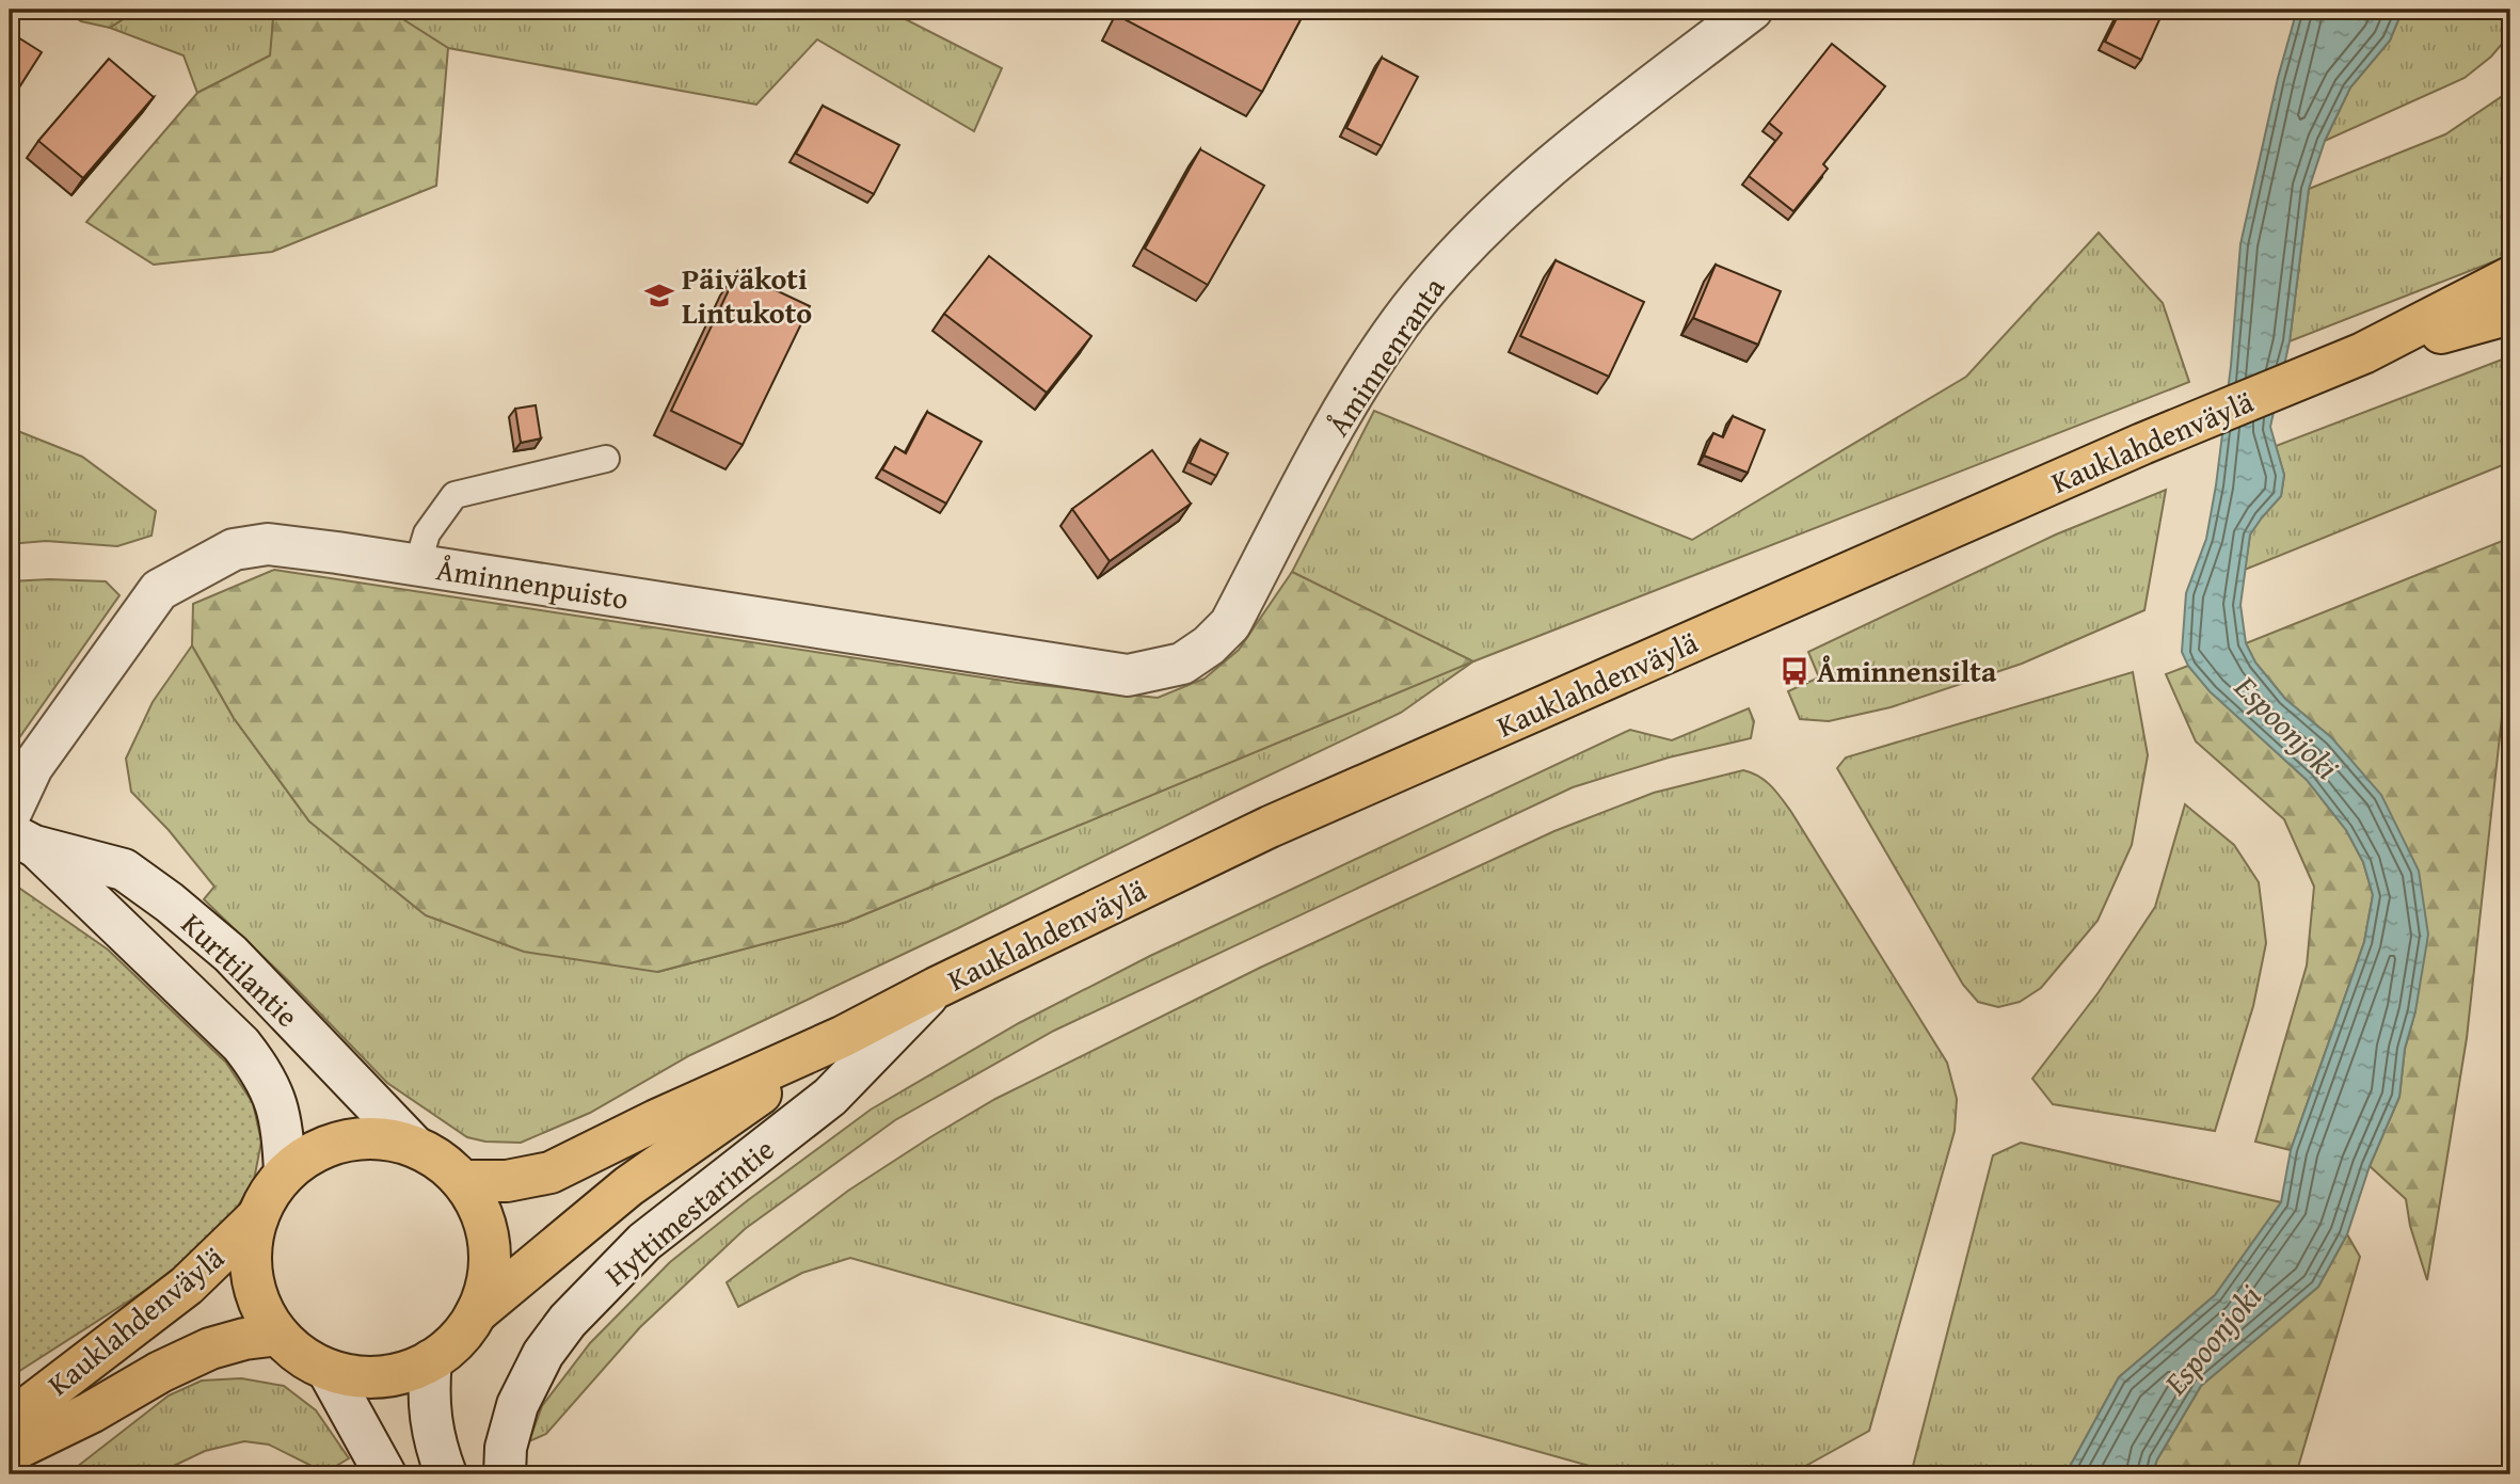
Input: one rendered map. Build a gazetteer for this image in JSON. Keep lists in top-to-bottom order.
{
  "streets": {
    "main road": ["Kauklahdenväylä"],
    "street": [
      "Åminnenranta",
      "Åminnenpuisto",
      "Kurttilantie",
      "Hyttimestarintie"
    ]
  },
  "crossings": [
    ["Åminnenranta", "Åminnenpuisto"],
    ["Kauklahdenväylä", "Kurttilantie"],
    ["Kauklahdenväylä", "Hyttimestarintie"]
  ],
  "water": ["Espoonjoki"],
  "places": {
    "school or university": ["Päiväkoti Lintukoto"],
    "bus stop": ["Åminnensilta"]
  }
}
